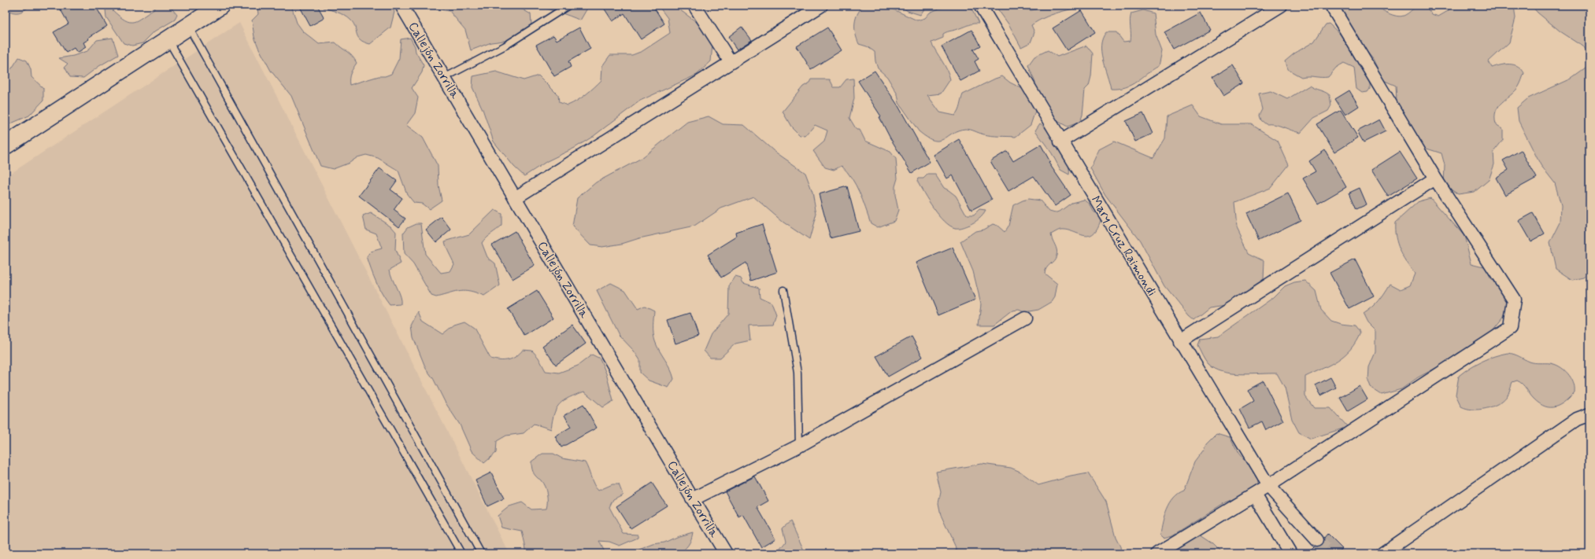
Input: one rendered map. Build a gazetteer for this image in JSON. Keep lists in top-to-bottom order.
{
  "streets": {
    "street": ["Callejón Zorrilla", "Mary Cruz Raimondi"]
  }
}
